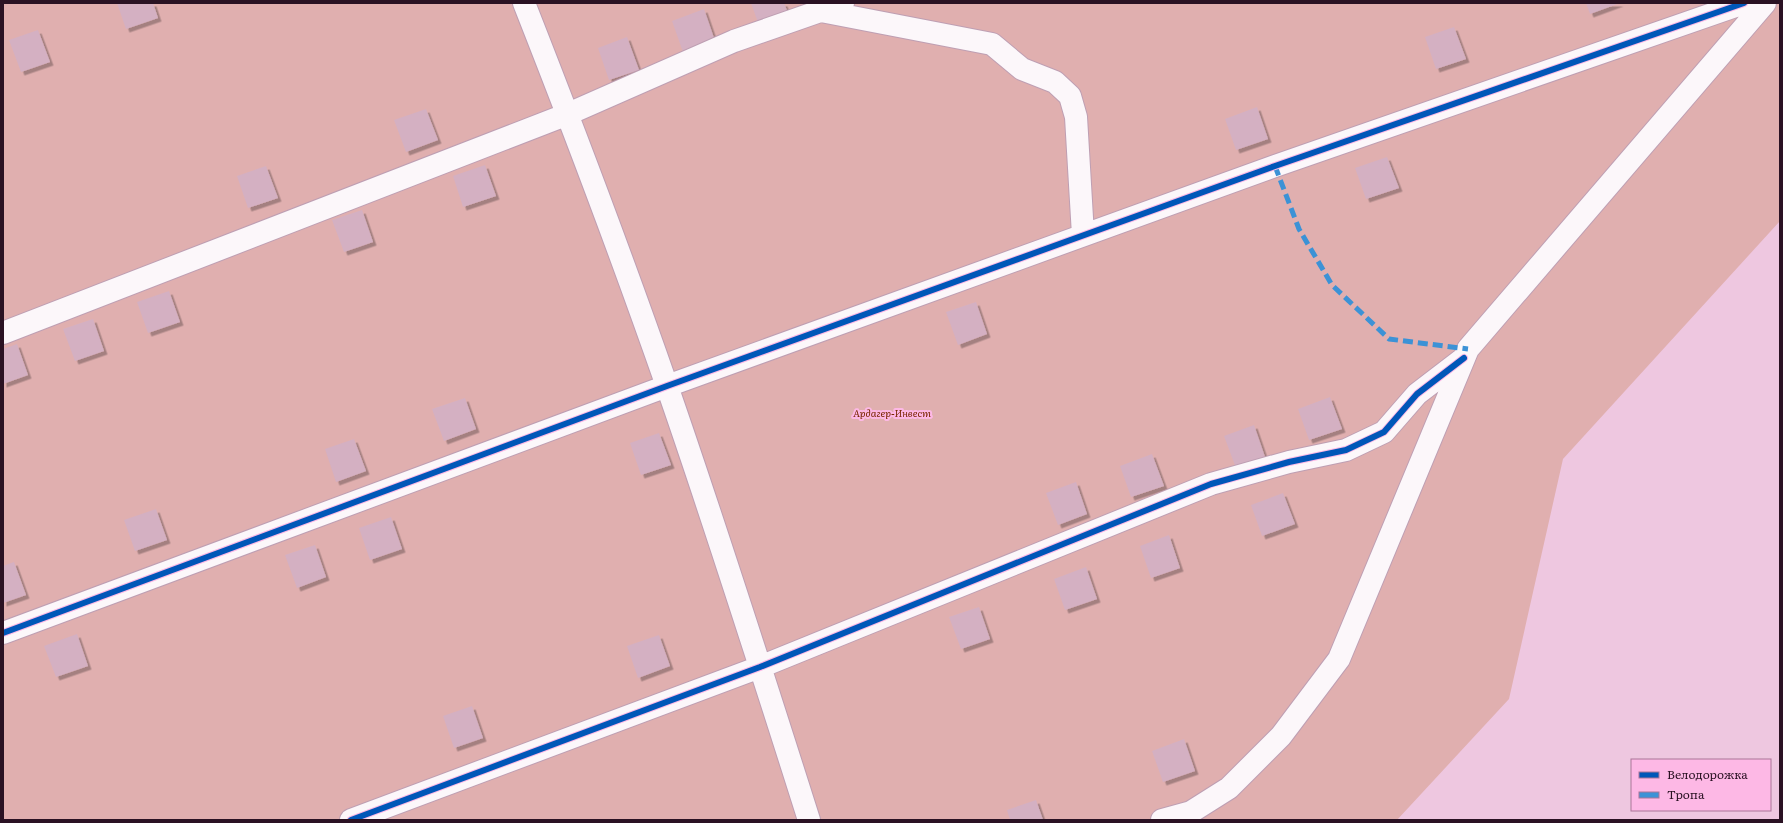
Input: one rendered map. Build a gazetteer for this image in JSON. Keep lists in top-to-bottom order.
{
  "parks": ["Ардагер-Инвест"],
  "legend": ["Велодорожка", "Тропа"]
}
